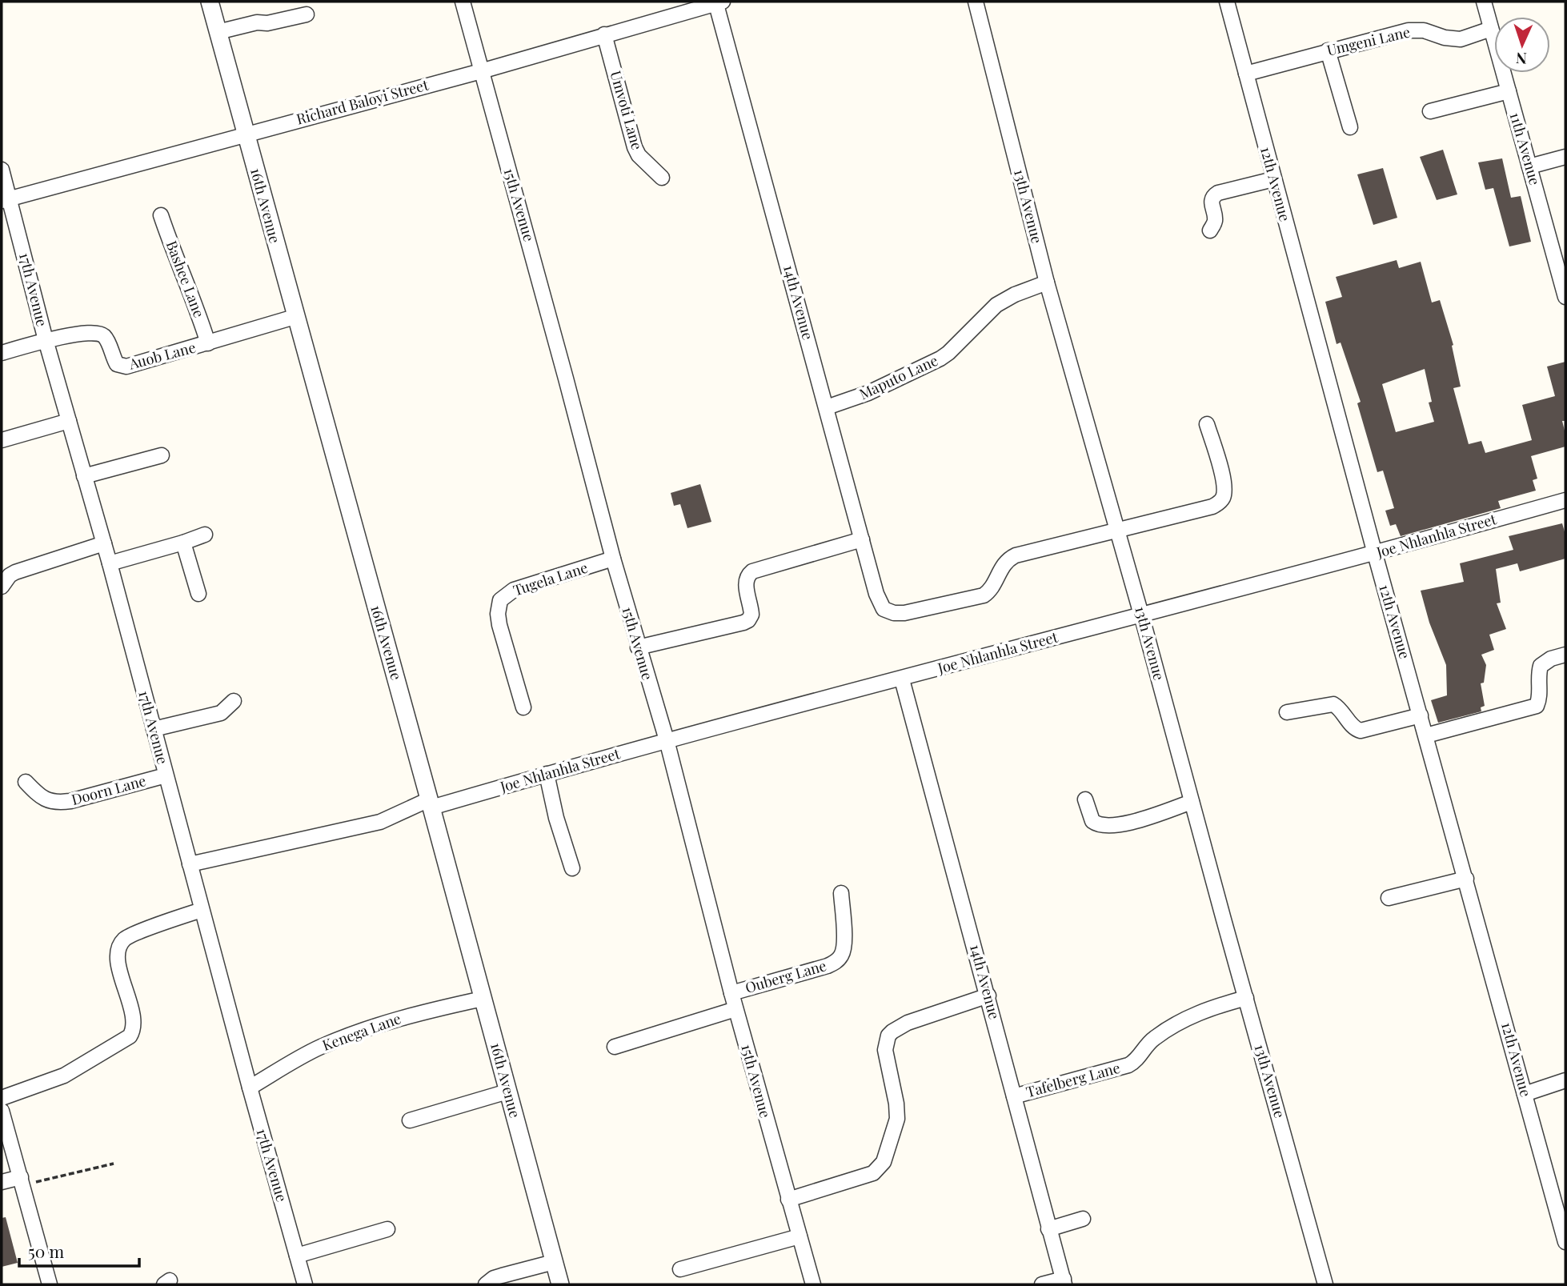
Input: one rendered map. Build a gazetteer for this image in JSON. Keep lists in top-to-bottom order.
{
  "streets": {
    "street": [
      "Umgeni Lane",
      "Richard Baloyi Street",
      "Umvoti Lane",
      "11th Avenue",
      "12th Avenue",
      "15th Avenue",
      "16th Avenue",
      "13th Avenue",
      "Bashee Lane",
      "17th Avenue",
      "14th Avenue",
      "Auob Lane",
      "Maputo Lane",
      "Joe Nhlanhla Street",
      "Tugela Lane",
      "Doorn Lane",
      "Ouberg Lane",
      "Kenega Lane",
      "Tafelberg Lane"
    ]
  },
  "crossings": [
    ["Umgeni Lane", "11th Avenue"],
    ["Umgeni Lane", "12th Avenue"],
    ["Richard Baloyi Street", "Umvoti Lane"],
    ["Richard Baloyi Street", "15th Avenue"],
    ["Richard Baloyi Street", "16th Avenue"],
    ["Richard Baloyi Street", "17th Avenue"],
    ["Richard Baloyi Street", "14th Avenue"],
    ["12th Avenue", "Joe Nhlanhla Street"],
    ["15th Avenue", "Joe Nhlanhla Street"],
    ["15th Avenue", "Tugela Lane"],
    ["15th Avenue", "Ouberg Lane"],
    ["16th Avenue", "Auob Lane"],
    ["16th Avenue", "Joe Nhlanhla Street"],
    ["16th Avenue", "Kenega Lane"],
    ["13th Avenue", "14th Avenue"],
    ["13th Avenue", "Maputo Lane"],
    ["13th Avenue", "Joe Nhlanhla Street"],
    ["13th Avenue", "Tafelberg Lane"],
    ["Bashee Lane", "Auob Lane"],
    ["17th Avenue", "Auob Lane"],
    ["17th Avenue", "Joe Nhlanhla Street"],
    ["17th Avenue", "Doorn Lane"],
    ["17th Avenue", "Kenega Lane"],
    ["14th Avenue", "Maputo Lane"],
    ["14th Avenue", "Joe Nhlanhla Street"],
    ["14th Avenue", "Tafelberg Lane"]
  ],
  "scale_bar": "50 m",
  "north": "bottom"
}
